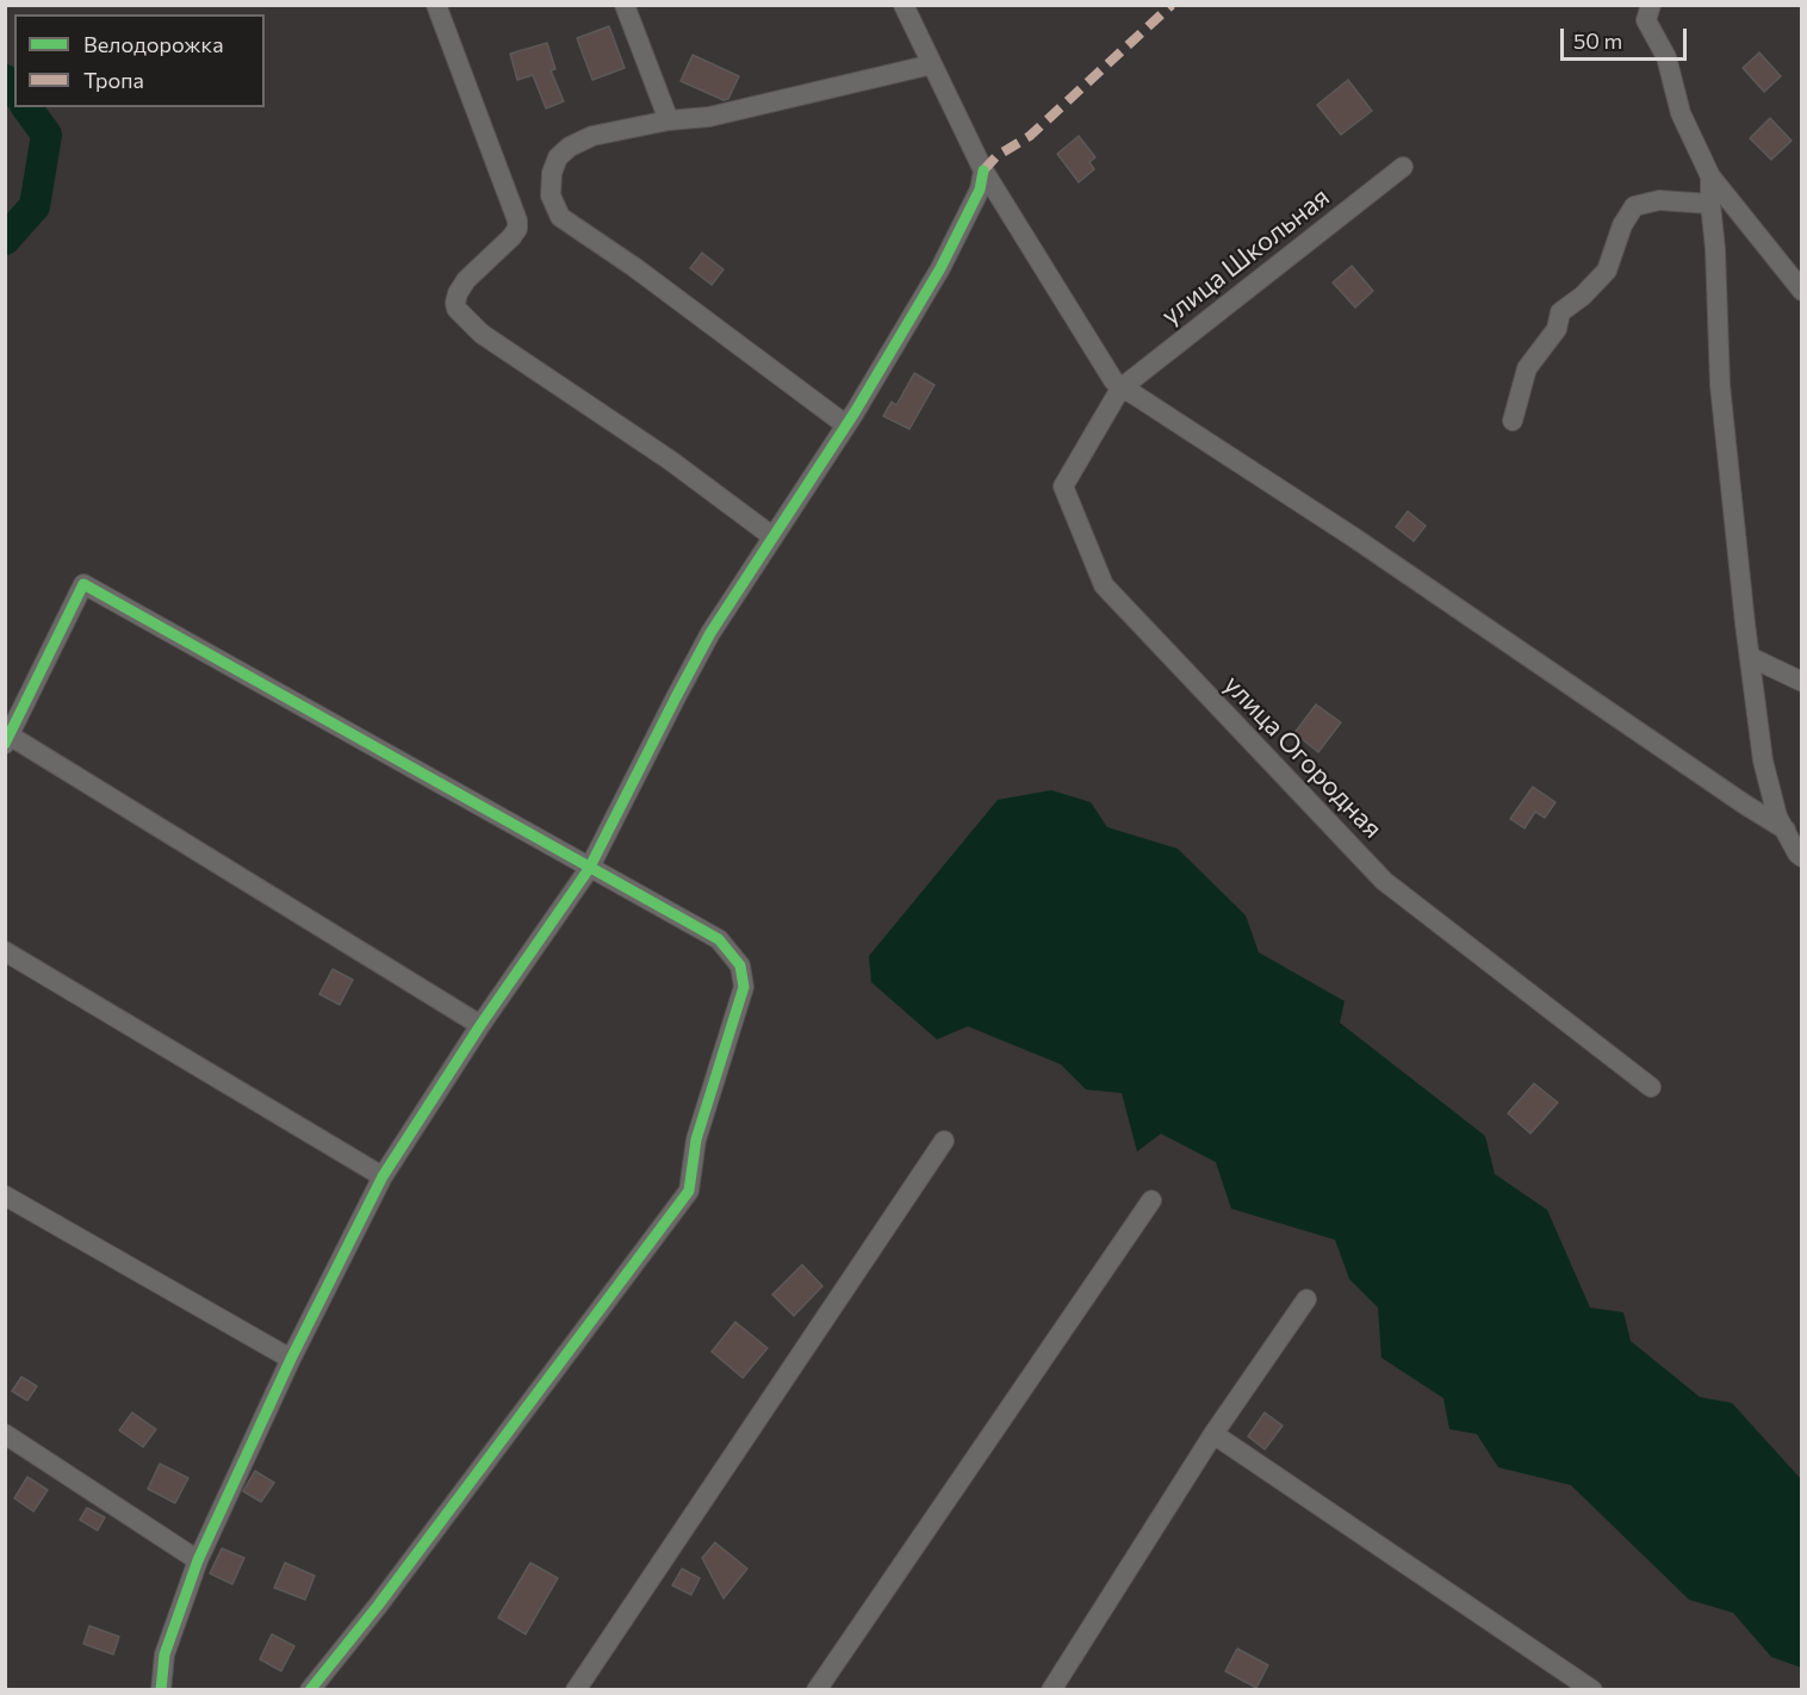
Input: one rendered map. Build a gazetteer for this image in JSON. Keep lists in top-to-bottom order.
{
  "streets": {
    "street": ["улица Школьная", "улица Огородная"]
  },
  "crossings": [
    ["улица Школьная", "улица Огородная"]
  ],
  "legend": ["Велодорожка", "Тропа"],
  "scale_bar": "50 m"
}
